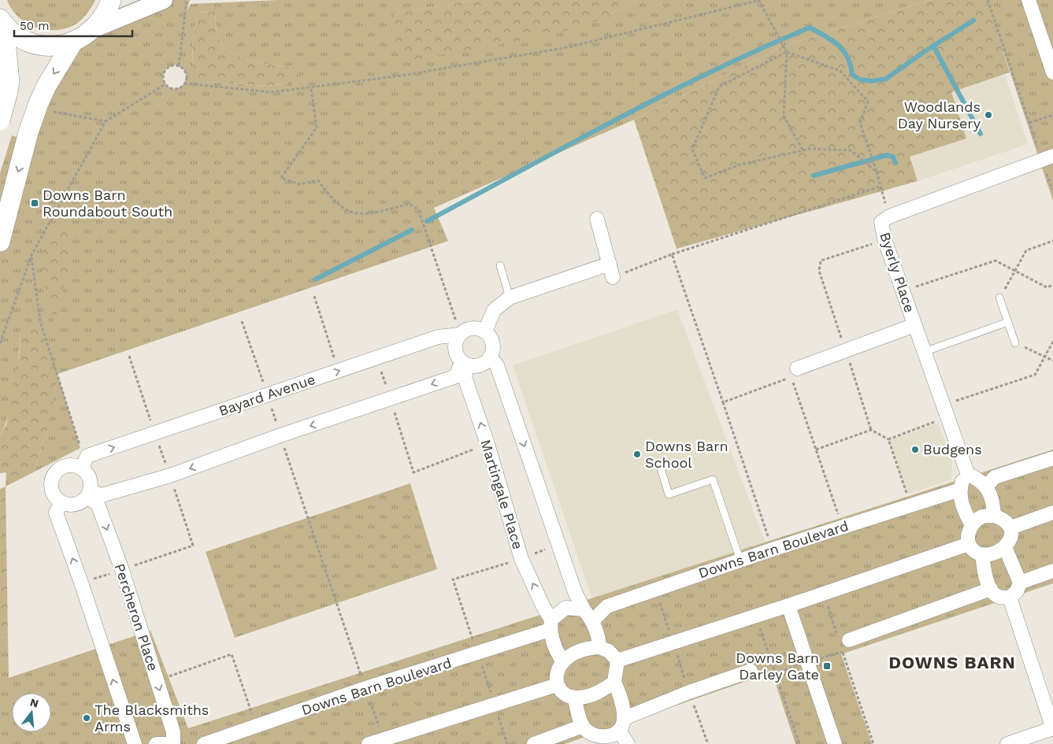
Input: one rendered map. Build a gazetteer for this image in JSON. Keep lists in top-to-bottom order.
{
  "streets": {
    "street": [
      "Byerly Place",
      "Bayard Avenue",
      "Martingale Place",
      "Downs Barn Boulevard",
      "Percheron Place"
    ]
  },
  "crossings": [
    ["Bayard Avenue", "Martingale Place"],
    ["Bayard Avenue", "Percheron Place"],
    ["Martingale Place", "Downs Barn Boulevard"]
  ],
  "districts": ["DOWNS BARN"],
  "places": {
    "other": [
      "Woodlands Day Nursery",
      "Budgens",
      "Downs Barn School",
      "The Blacksmiths Arms"
    ],
    "transit": ["Downs Barn Roundabout South", "Downs Barn Darley Gate"]
  },
  "scale_bar": "50 m",
  "north": "top"
}
